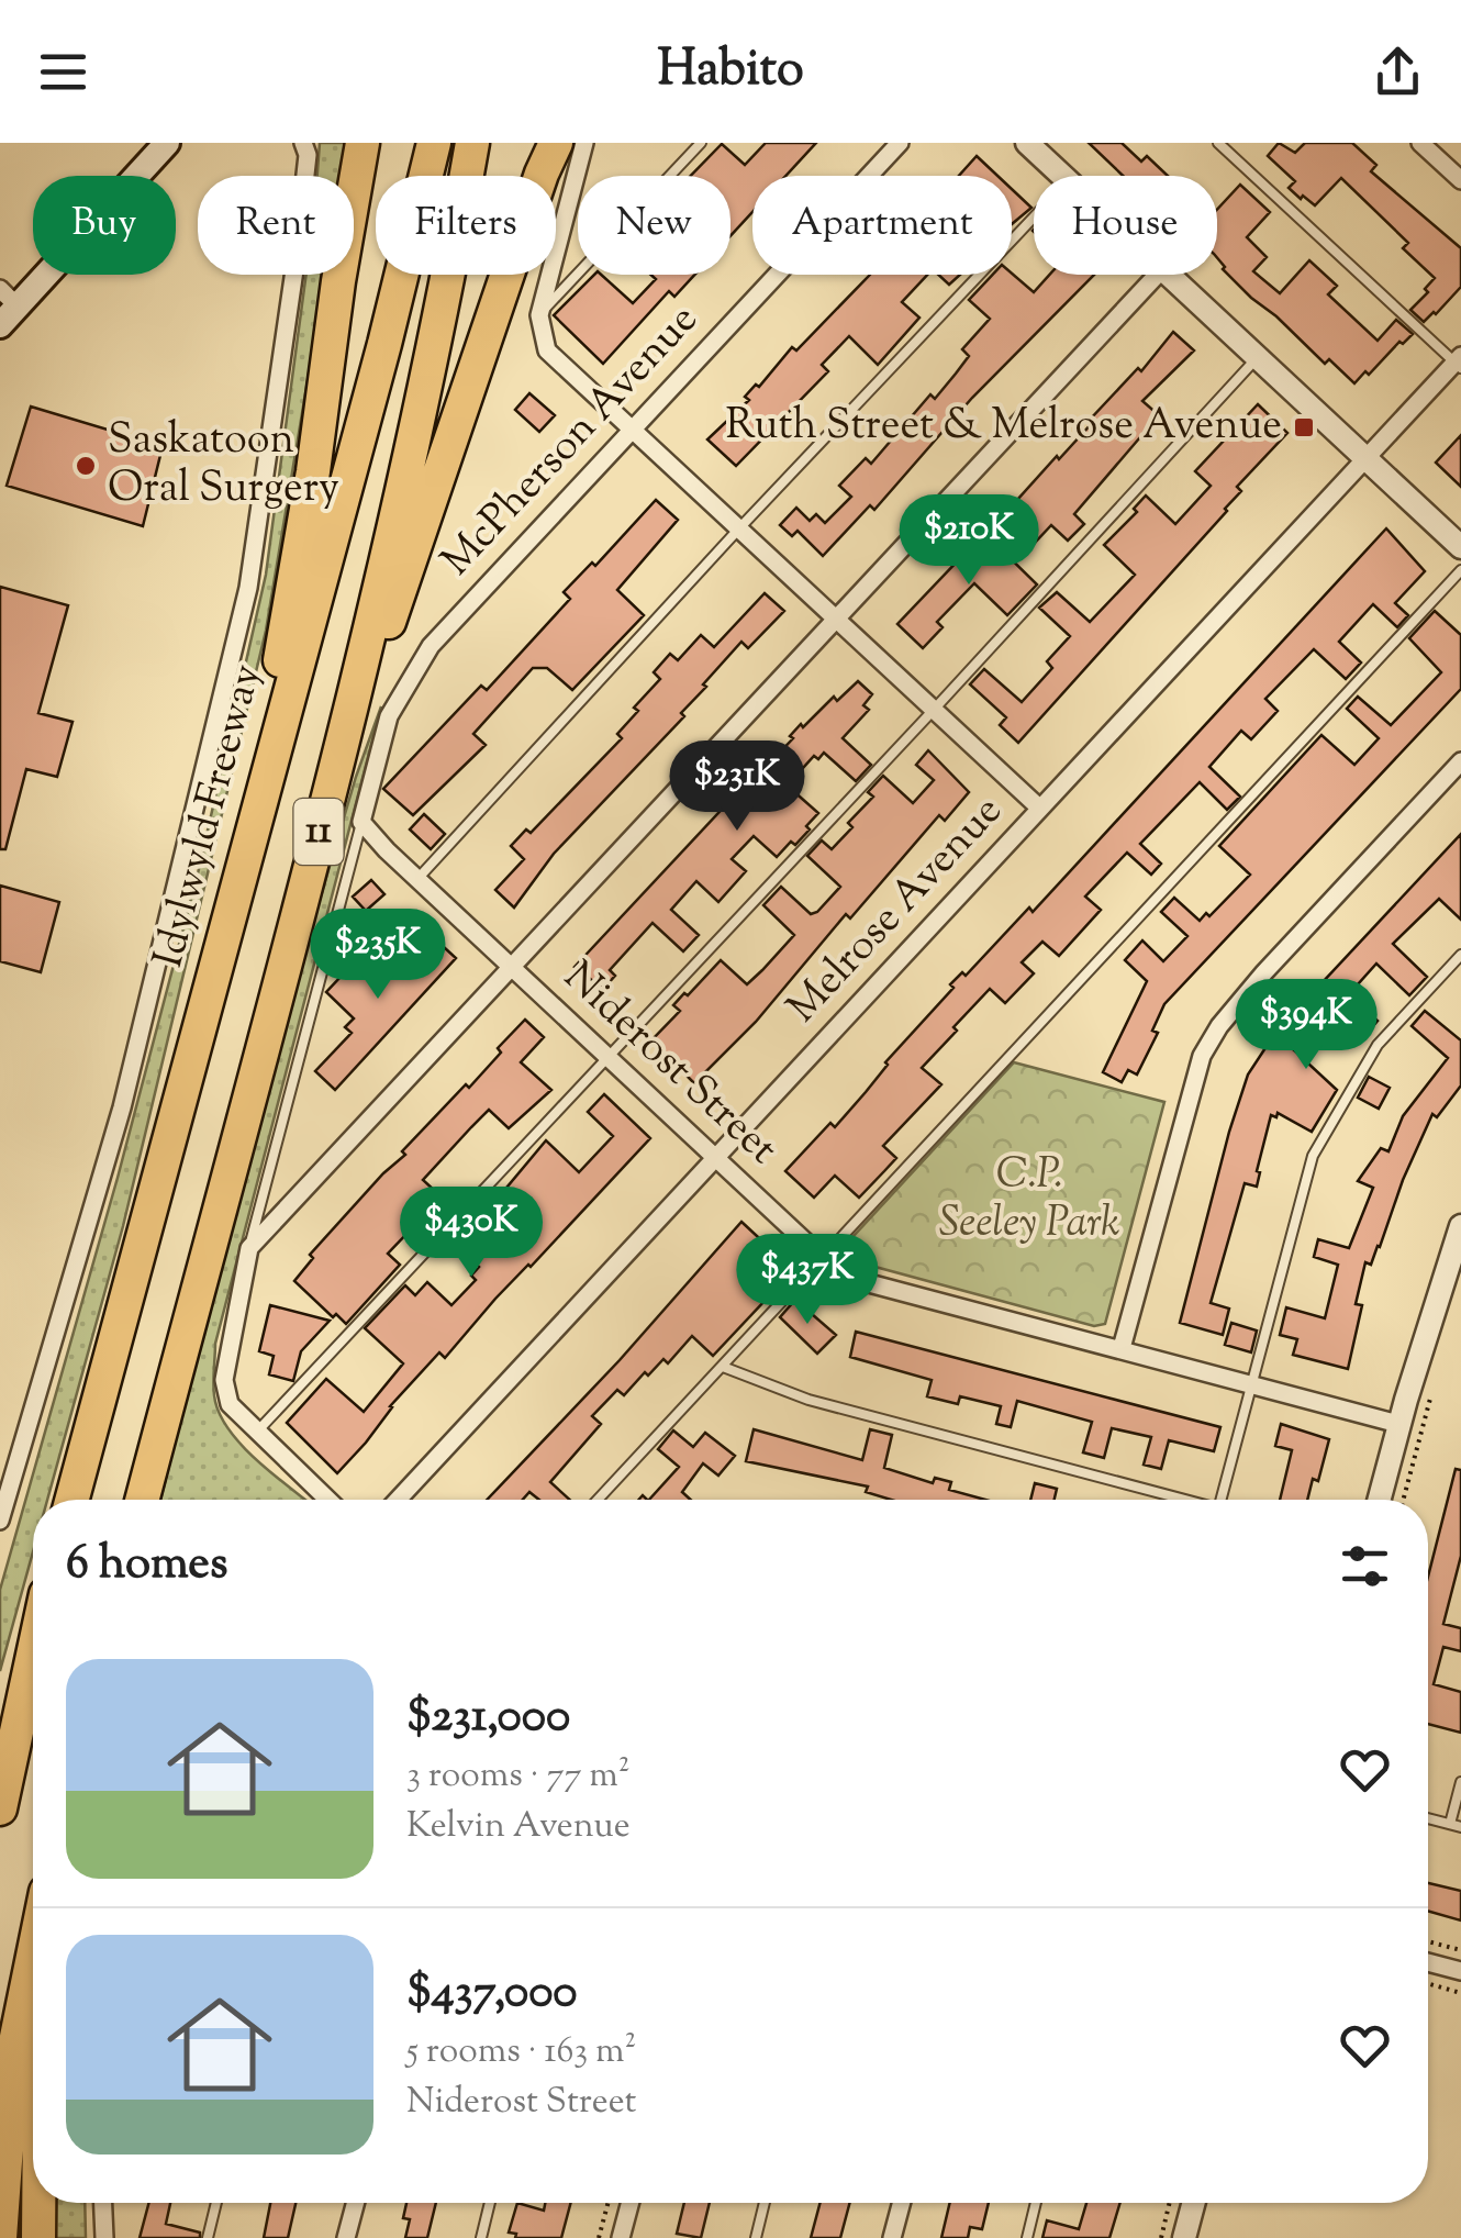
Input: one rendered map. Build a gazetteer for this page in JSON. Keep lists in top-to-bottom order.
{
  "streets": {
    "highway": ["Idylwyld Freeway", "11"],
    "street": ["McPherson Avenue", "Melrose Avenue", "Niderost Street"]
  },
  "crossings": [
    ["McPherson Avenue", "Niderost Street"],
    ["Melrose Avenue", "Niderost Street"]
  ],
  "parks": ["C.P. Seeley Park"],
  "places": {
    "transit": ["Ruth Street & Melrose Avenue"],
    "other": ["Saskatoon Oral Surgery"]
  },
  "page": {
    "header": "Habito",
    "chip": [
      "Buy",
      "Rent",
      "Filters",
      "New",
      "Apartment",
      "House"
    ],
    "price": [
      "$210K",
      "$231K",
      "$235K",
      "$394K",
      "$430K",
      "$437K"
    ],
    "heading": "6 homes",
    "list": [
      {
        "name": "$231,000",
        "note": "3 rooms · 77 m² · Kelvin Avenue"
      },
      {
        "name": "$437,000",
        "note": "5 rooms · 163 m² · Niderost Street"
      }
    ]
  }
}
